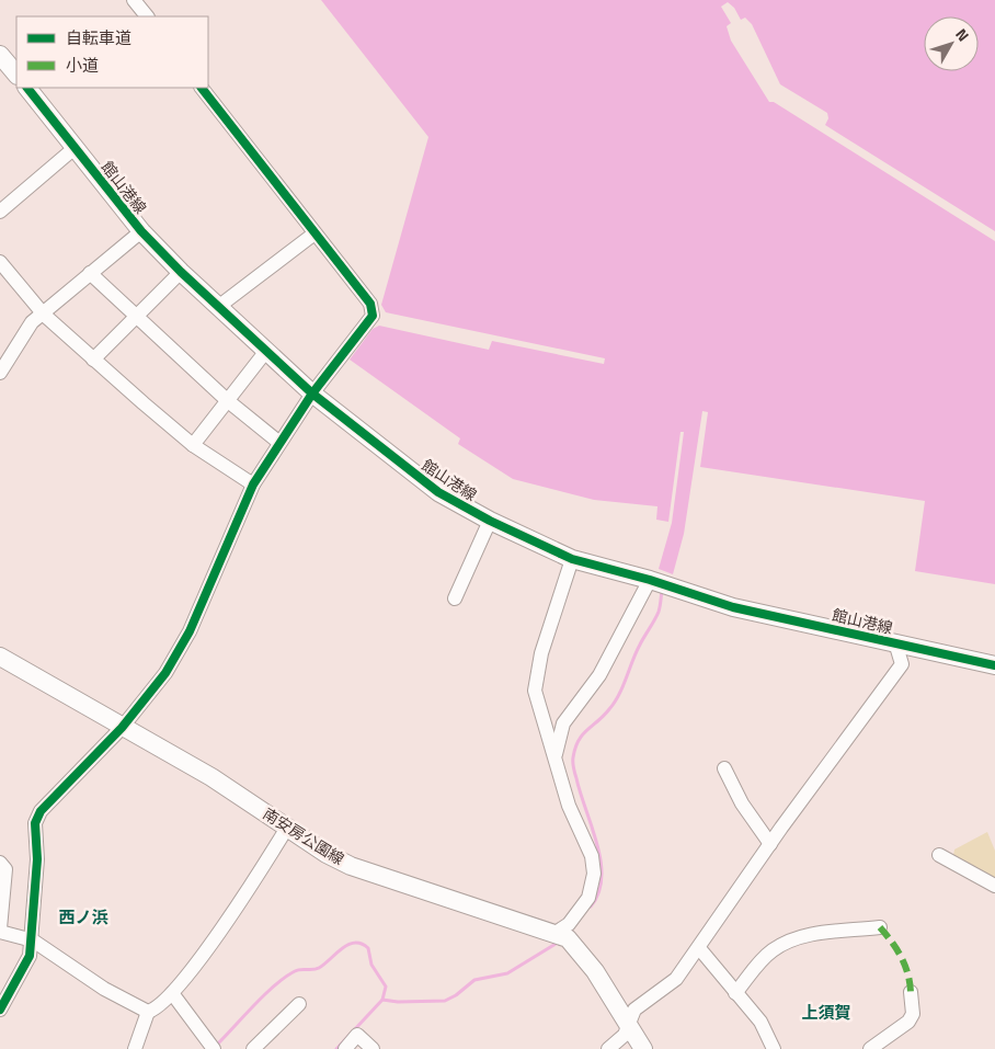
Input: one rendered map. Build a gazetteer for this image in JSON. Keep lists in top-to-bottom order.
{
  "streets": {
    "main road": ["館山港線", "南安房公園線"]
  },
  "districts": ["西ノ浜", "上須賀"],
  "legend": ["自転車道", "小道"],
  "north": "top right"
}
